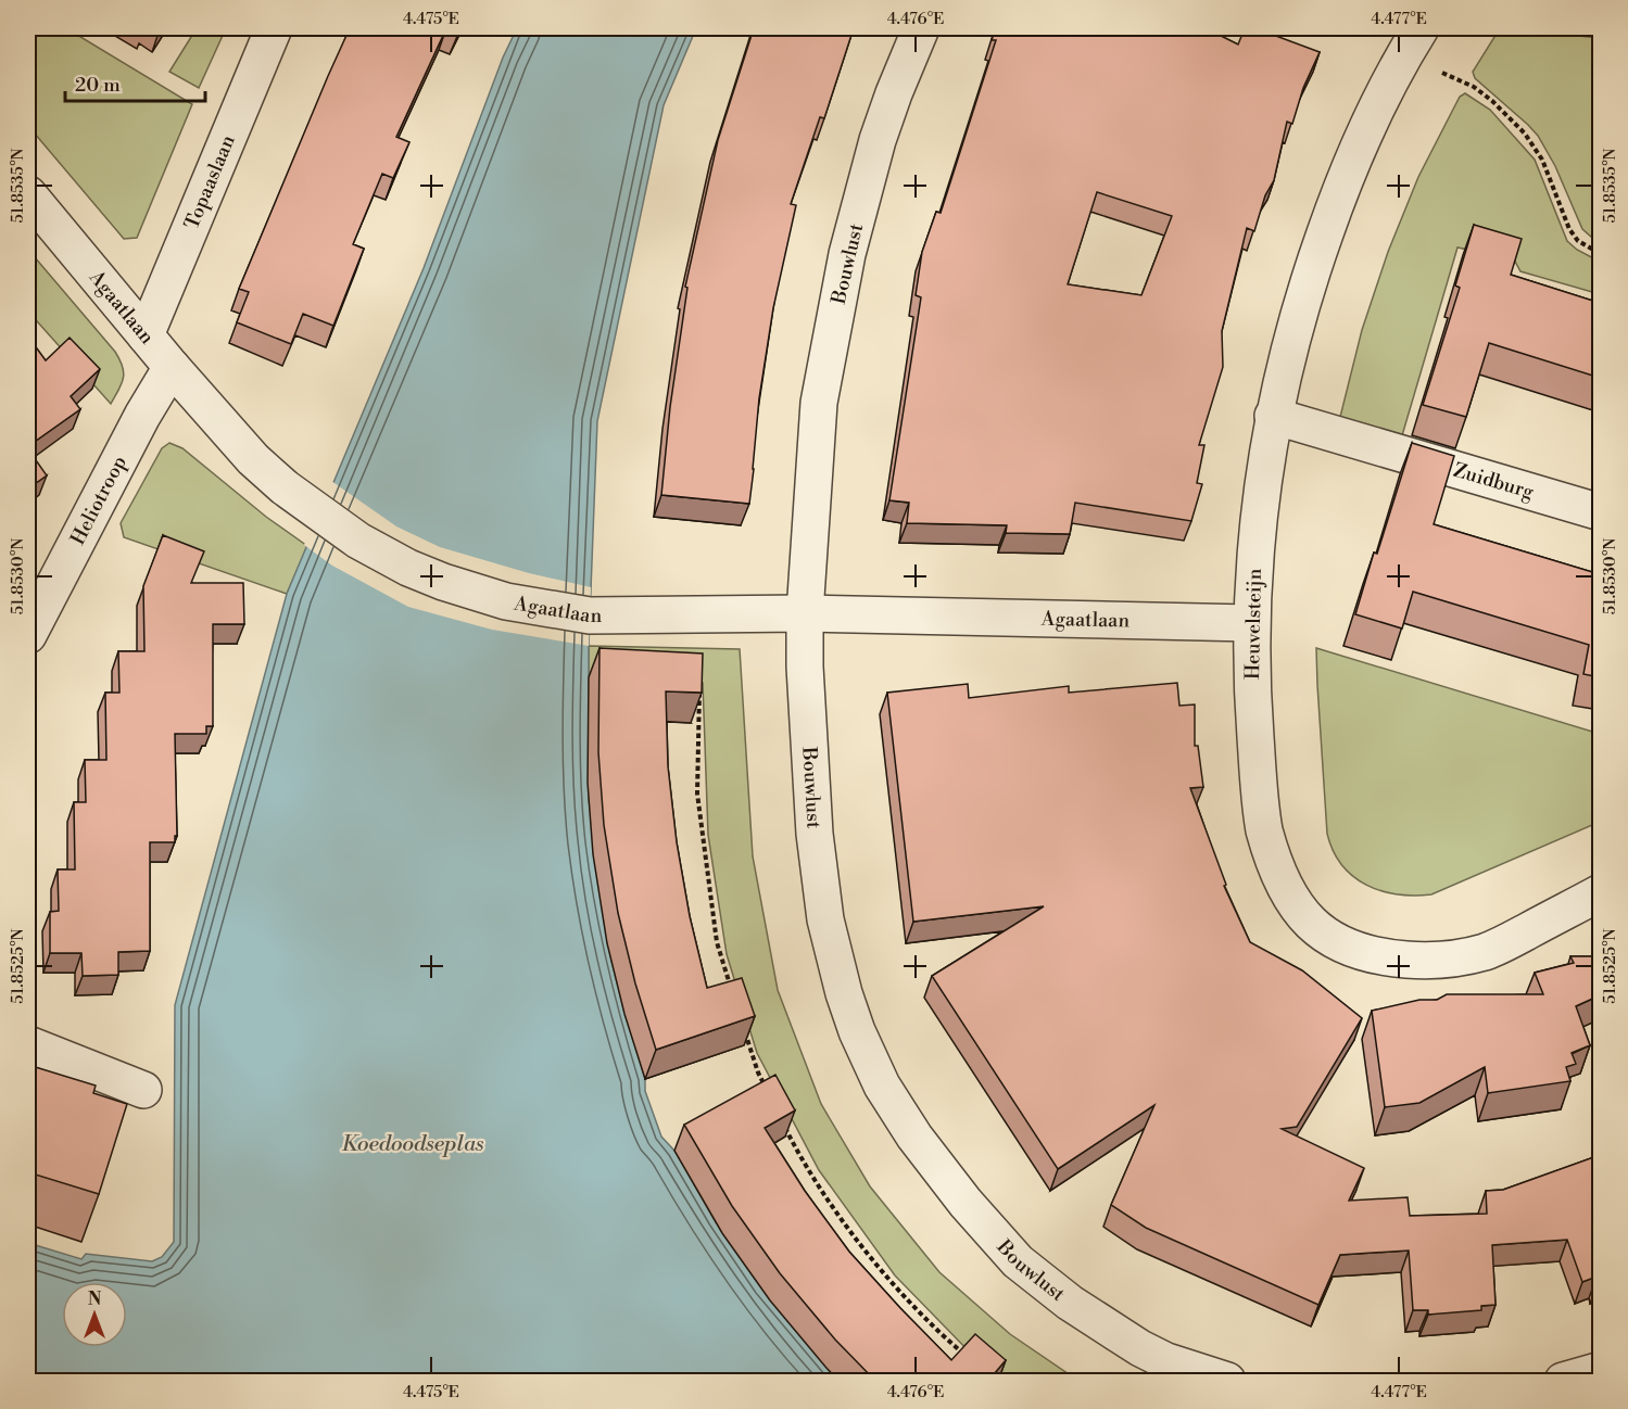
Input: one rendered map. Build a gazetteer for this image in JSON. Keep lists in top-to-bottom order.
{
  "streets": {
    "street": [
      "Topaaslaan",
      "Bouwlust",
      "Agaatlaan",
      "Zuidburg",
      "Heliotroop",
      "Heuvelsteijn"
    ]
  },
  "crossings": [
    ["Topaaslaan", "Agaatlaan"],
    ["Bouwlust", "Agaatlaan"],
    ["Agaatlaan", "Heliotroop"],
    ["Agaatlaan", "Heuvelsteijn"],
    ["Zuidburg", "Heuvelsteijn"]
  ],
  "water": ["Koedoodseplas"],
  "scale_bar": "20 m",
  "north": "top",
  "coordinates": [
    "4.475°E",
    "4.476°E",
    "4.477°E",
    "51.8535°N",
    "51.8530°N",
    "51.8525°N"
  ]
}
